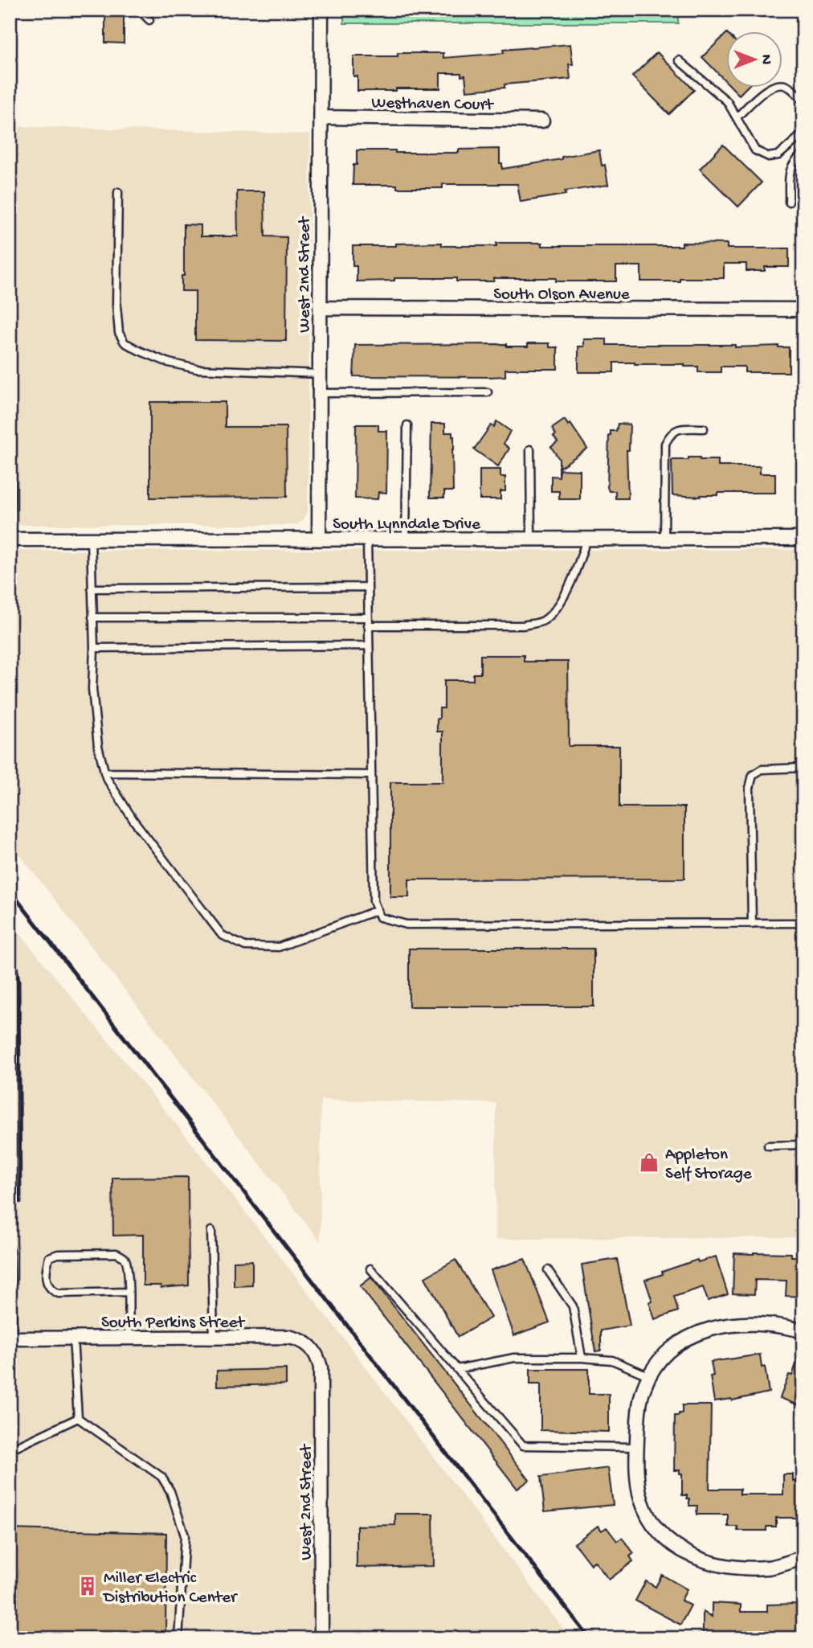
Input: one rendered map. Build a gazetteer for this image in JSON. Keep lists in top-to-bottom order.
{
  "streets": {
    "street": [
      "Westhaven Court",
      "West 2nd Street",
      "South Olson Avenue",
      "South Lynndale Drive",
      "South Perkins Street"
    ]
  },
  "crossings": [
    ["Westhaven Court", "West 2nd Street"],
    ["West 2nd Street", "South Olson Avenue"],
    ["West 2nd Street", "South Lynndale Drive"],
    ["West 2nd Street", "South Perkins Street"]
  ],
  "places": {
    "shop": ["Appleton Self Storage"],
    "building": ["Miller Electric Distribution Center"]
  },
  "north": "right"
}
